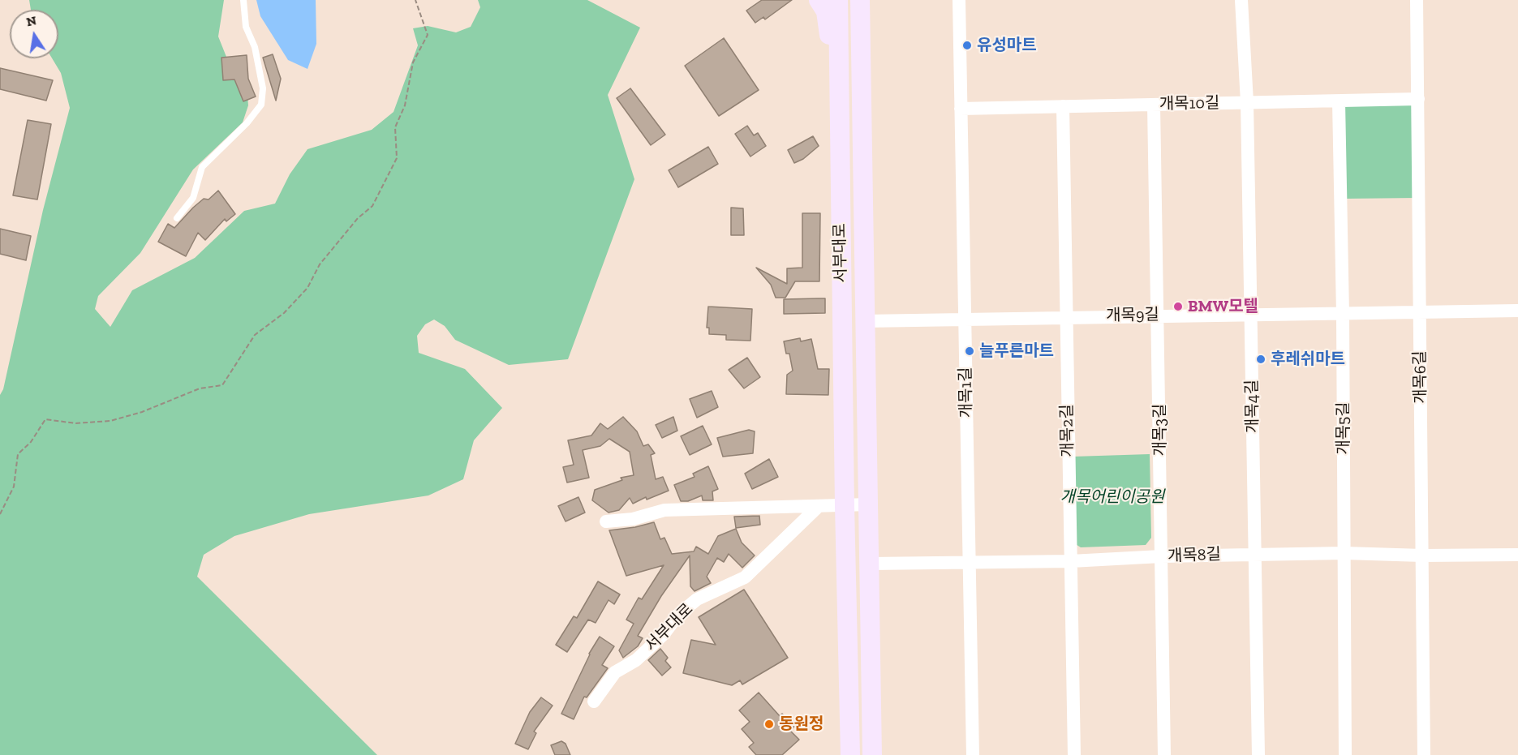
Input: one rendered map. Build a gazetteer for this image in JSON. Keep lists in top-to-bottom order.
{
  "streets": {
    "main road": ["서부대로"],
    "street": [
      "개목10길",
      "개목9길",
      "개목6길",
      "개목1길",
      "개목4길",
      "개목5길",
      "개목3길",
      "개목2길",
      "개목8길"
    ]
  },
  "crossings": [
    ["개목10길", "개목6길"],
    ["개목10길", "개목1길"],
    ["개목10길", "개목4길"],
    ["개목10길", "개목5길"],
    ["개목10길", "개목3길"],
    ["개목10길", "개목2길"],
    ["서부대로", "개목9길"],
    ["서부대로", "개목8길"],
    ["개목9길", "개목6길"],
    ["개목9길", "개목1길"],
    ["개목9길", "개목4길"],
    ["개목9길", "개목5길"],
    ["개목9길", "개목3길"],
    ["개목9길", "개목2길"],
    ["개목6길", "개목8길"],
    ["개목1길", "개목8길"],
    ["개목4길", "개목8길"],
    ["개목5길", "개목8길"],
    ["개목3길", "개목8길"],
    ["개목2길", "개목8길"]
  ],
  "parks": ["개목어린이공원"],
  "places": [
    "유성마트",
    "BMW모텔",
    "늘푸른마트",
    "후레쉬마트",
    "동원정"
  ],
  "north": "top"
}
